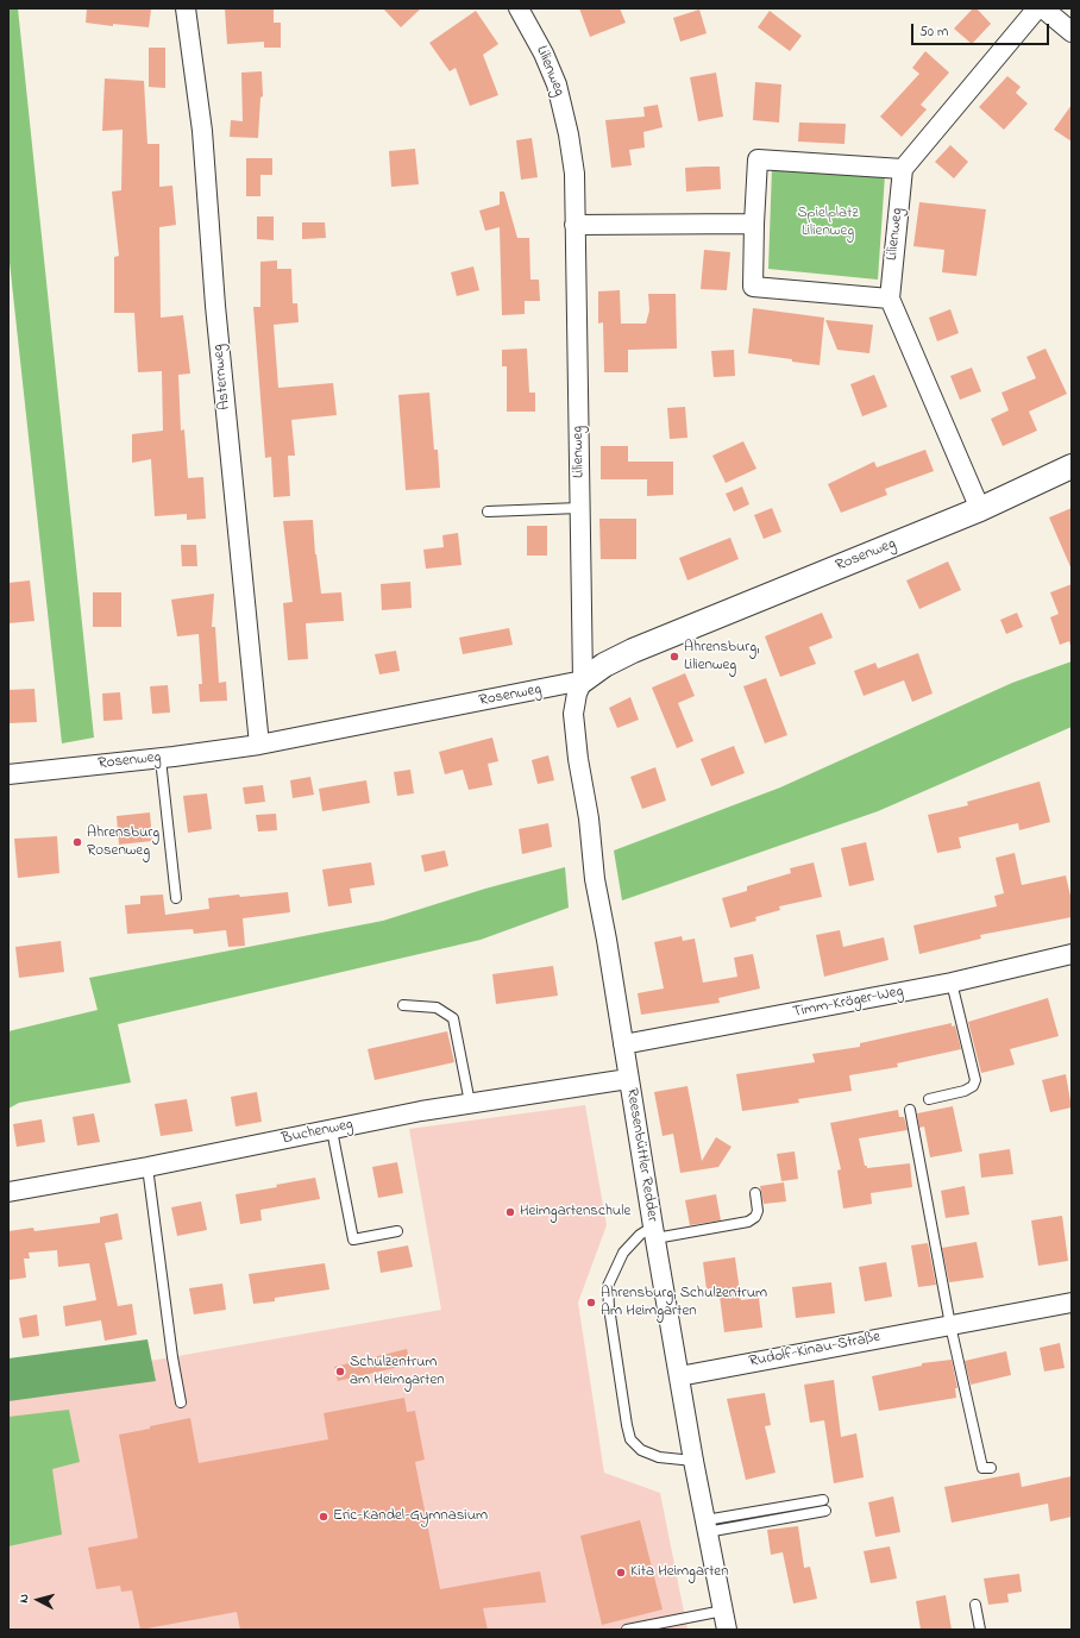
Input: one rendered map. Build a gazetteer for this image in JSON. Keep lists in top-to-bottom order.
{
  "streets": {
    "street": [
      "Lilienweg",
      "Asternweg",
      "Rosenweg",
      "Timm-Kröger-Weg",
      "Buchenweg",
      "Reesenbüttler Redder",
      "Rudolf-Kinau-Straße"
    ]
  },
  "crossings": [
    ["Lilienweg", "Rosenweg"],
    ["Lilienweg", "Reesenbüttler Redder"],
    ["Asternweg", "Rosenweg"],
    ["Rosenweg", "Reesenbüttler Redder"],
    ["Timm-Kröger-Weg", "Reesenbüttler Redder"],
    ["Buchenweg", "Reesenbüttler Redder"],
    ["Reesenbüttler Redder", "Rudolf-Kinau-Straße"]
  ],
  "parks": ["Spielplatz Lilienweg"],
  "places": [
    "Ahrensburg, Lilienweg",
    "Ahrensburg Rosenweg",
    "Heimgartenschule",
    "Ahrensburg, Schulzentrum Am Heimgarten",
    "Schulzentrum am Heimgarten",
    "Eric-Kandel-Gymnasium",
    "Kita Heimgarten"
  ],
  "scale_bar": "50 m",
  "north": "left"
}
